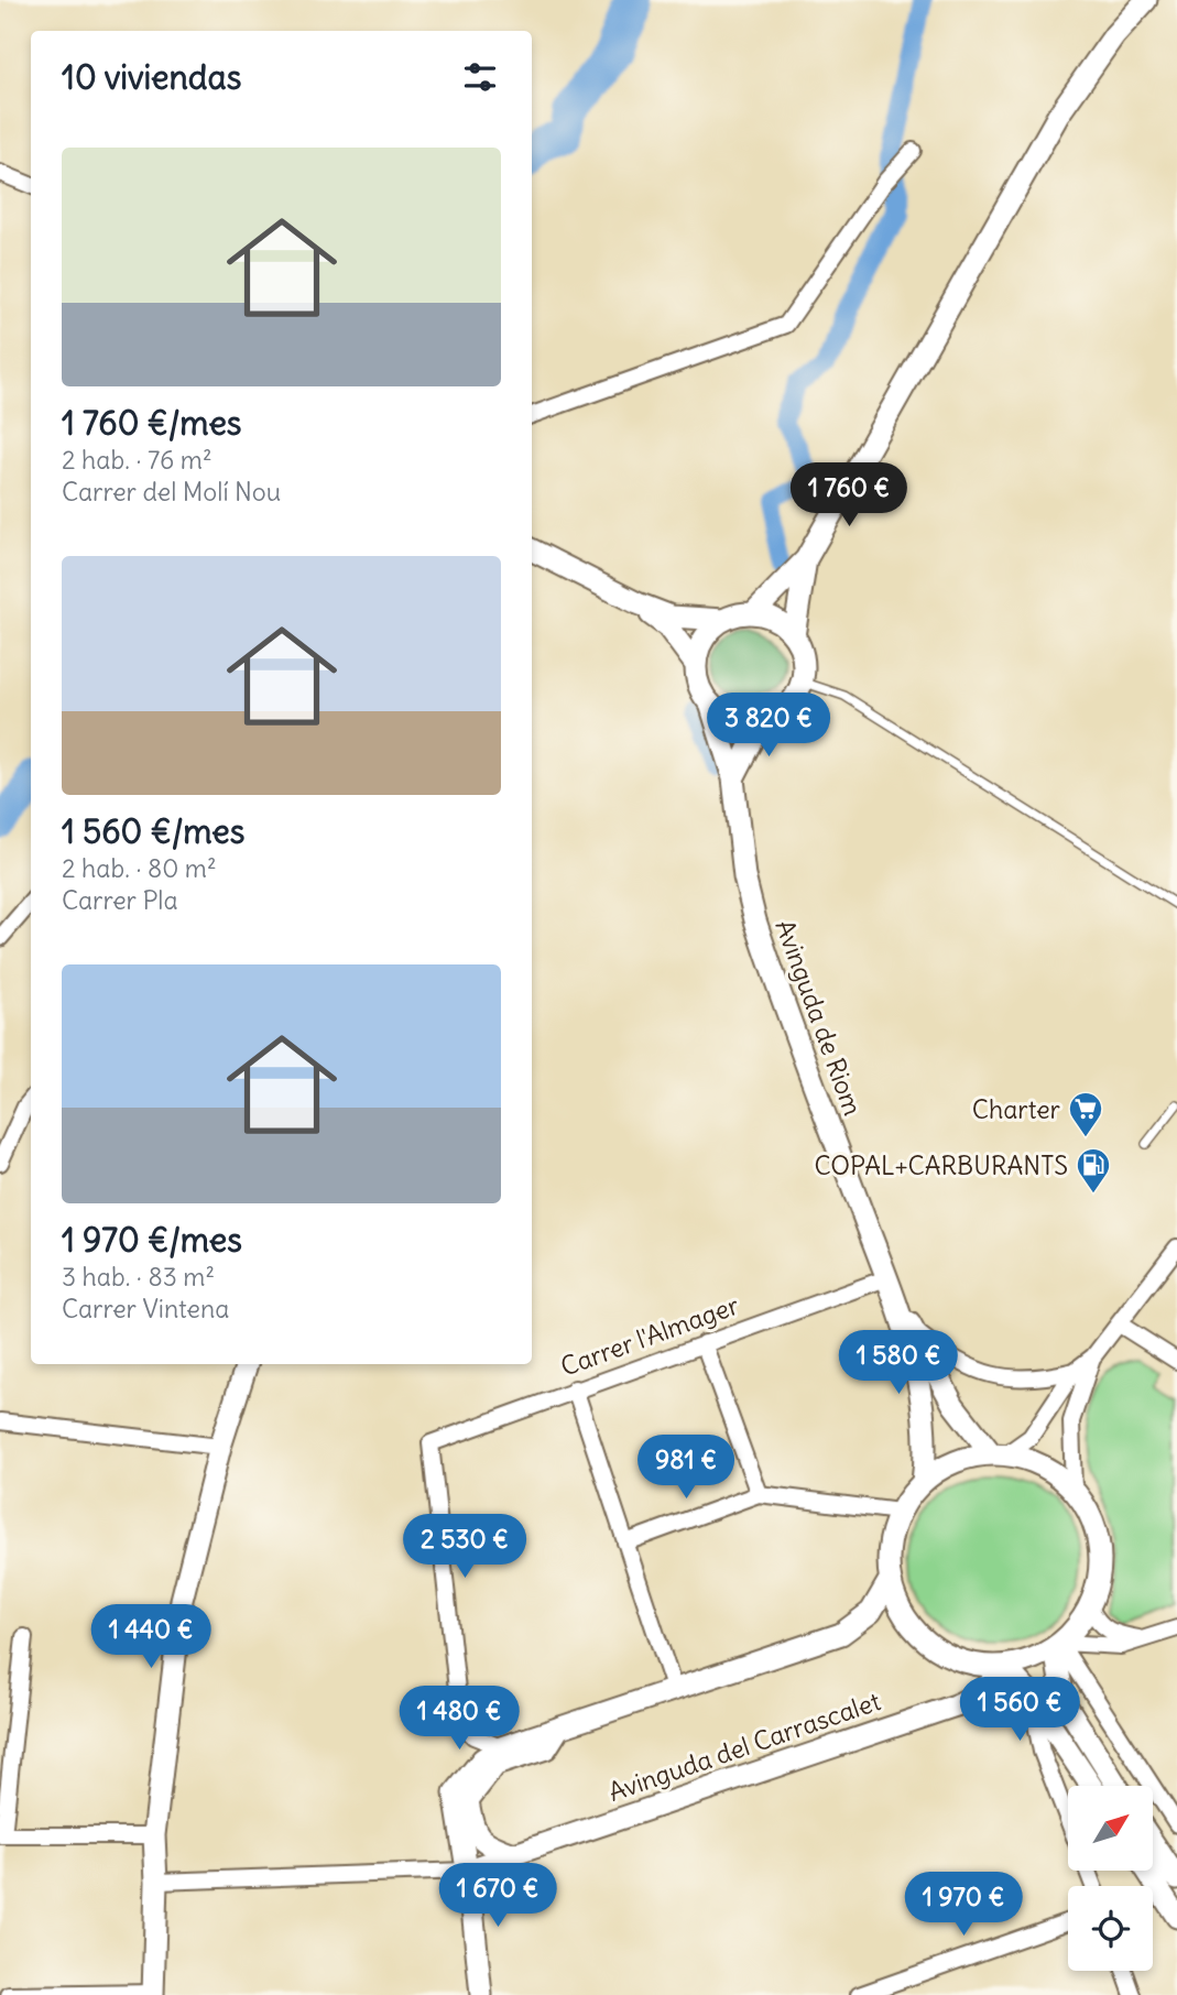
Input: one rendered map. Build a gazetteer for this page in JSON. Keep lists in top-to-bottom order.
{
  "streets": {
    "street": ["Avinguda de Riom", "Carrer l'Almager", "Avinguda del Carrascalet"]
  },
  "crossings": [
    ["Avinguda de Riom", "Carrer l'Almager"],
    ["Avinguda de Riom", "Avinguda del Carrascalet"]
  ],
  "places": {
    "supermarket": ["Charter"],
    "fuel station": ["COPAL+CARBURANTS"]
  },
  "north": "top right",
  "page": {
    "heading": "10 viviendas",
    "list": [
      {
        "name": "1 760 €/mes",
        "note": "2 hab. · 76 m² · Carrer del Molí Nou"
      },
      {
        "name": "1 560 €/mes",
        "note": "2 hab. · 80 m² · Carrer Pla"
      },
      {
        "name": "1 970 €/mes",
        "note": "3 hab. · 83 m² · Carrer Vintena"
      }
    ],
    "price": [
      "1 760 €",
      "3 820 €",
      "1 580 €",
      "981 €",
      "2 530 €",
      "1 440 €",
      "1 560 €",
      "1 480 €",
      "1 670 €",
      "1 970 €"
    ]
  }
}
